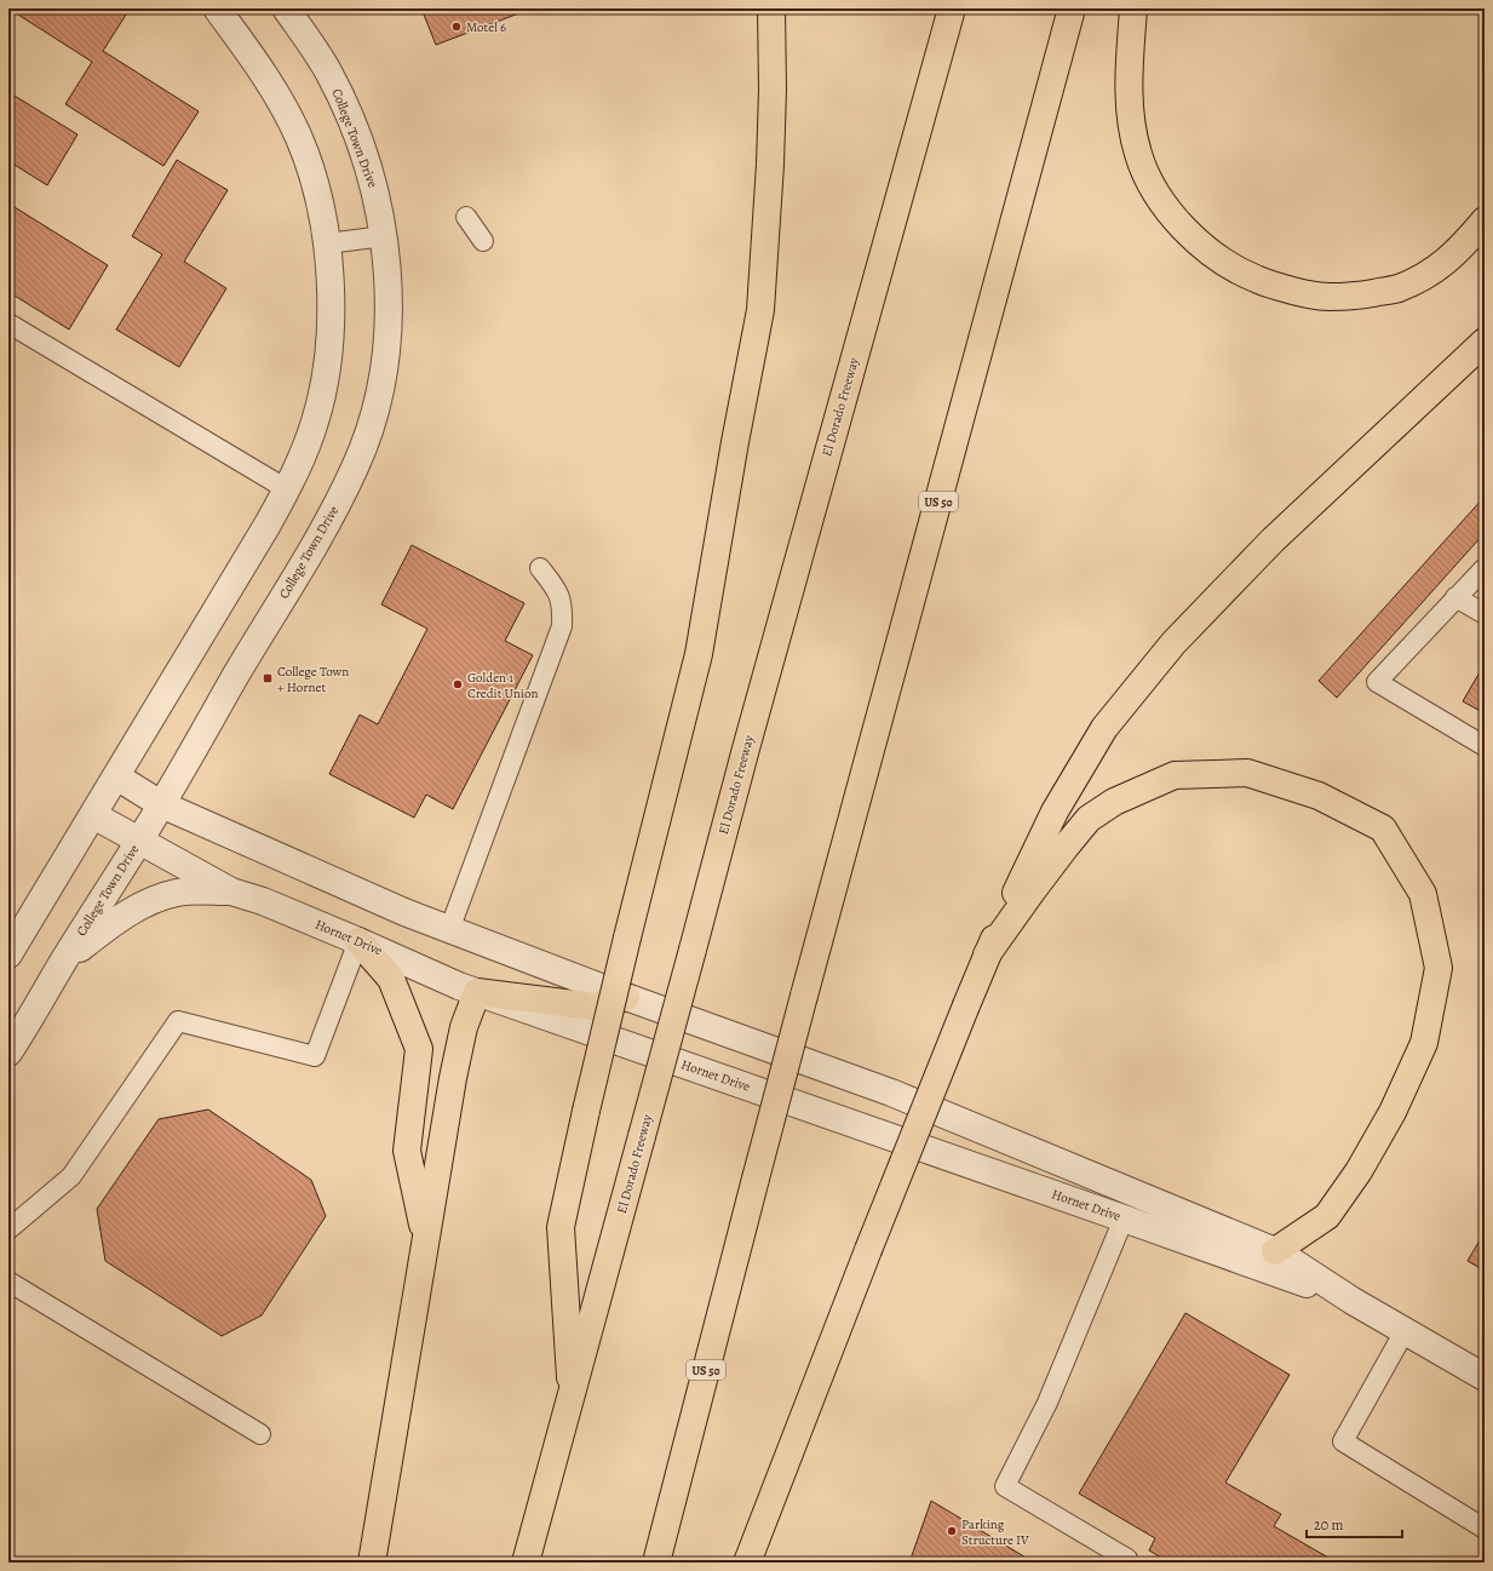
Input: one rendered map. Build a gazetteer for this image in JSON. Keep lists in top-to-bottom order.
{
  "streets": {
    "highway": ["El Dorado Freeway", "US 50"],
    "street": ["College Town Drive", "Hornet Drive"]
  },
  "crossings": [
    ["College Town Drive", "Hornet Drive"]
  ],
  "places": {
    "other": ["Motel 6", "Golden 1 Credit Union", "Parking Structure IV"],
    "transit": ["College Town + Hornet"]
  },
  "scale_bar": "20 m"
}
